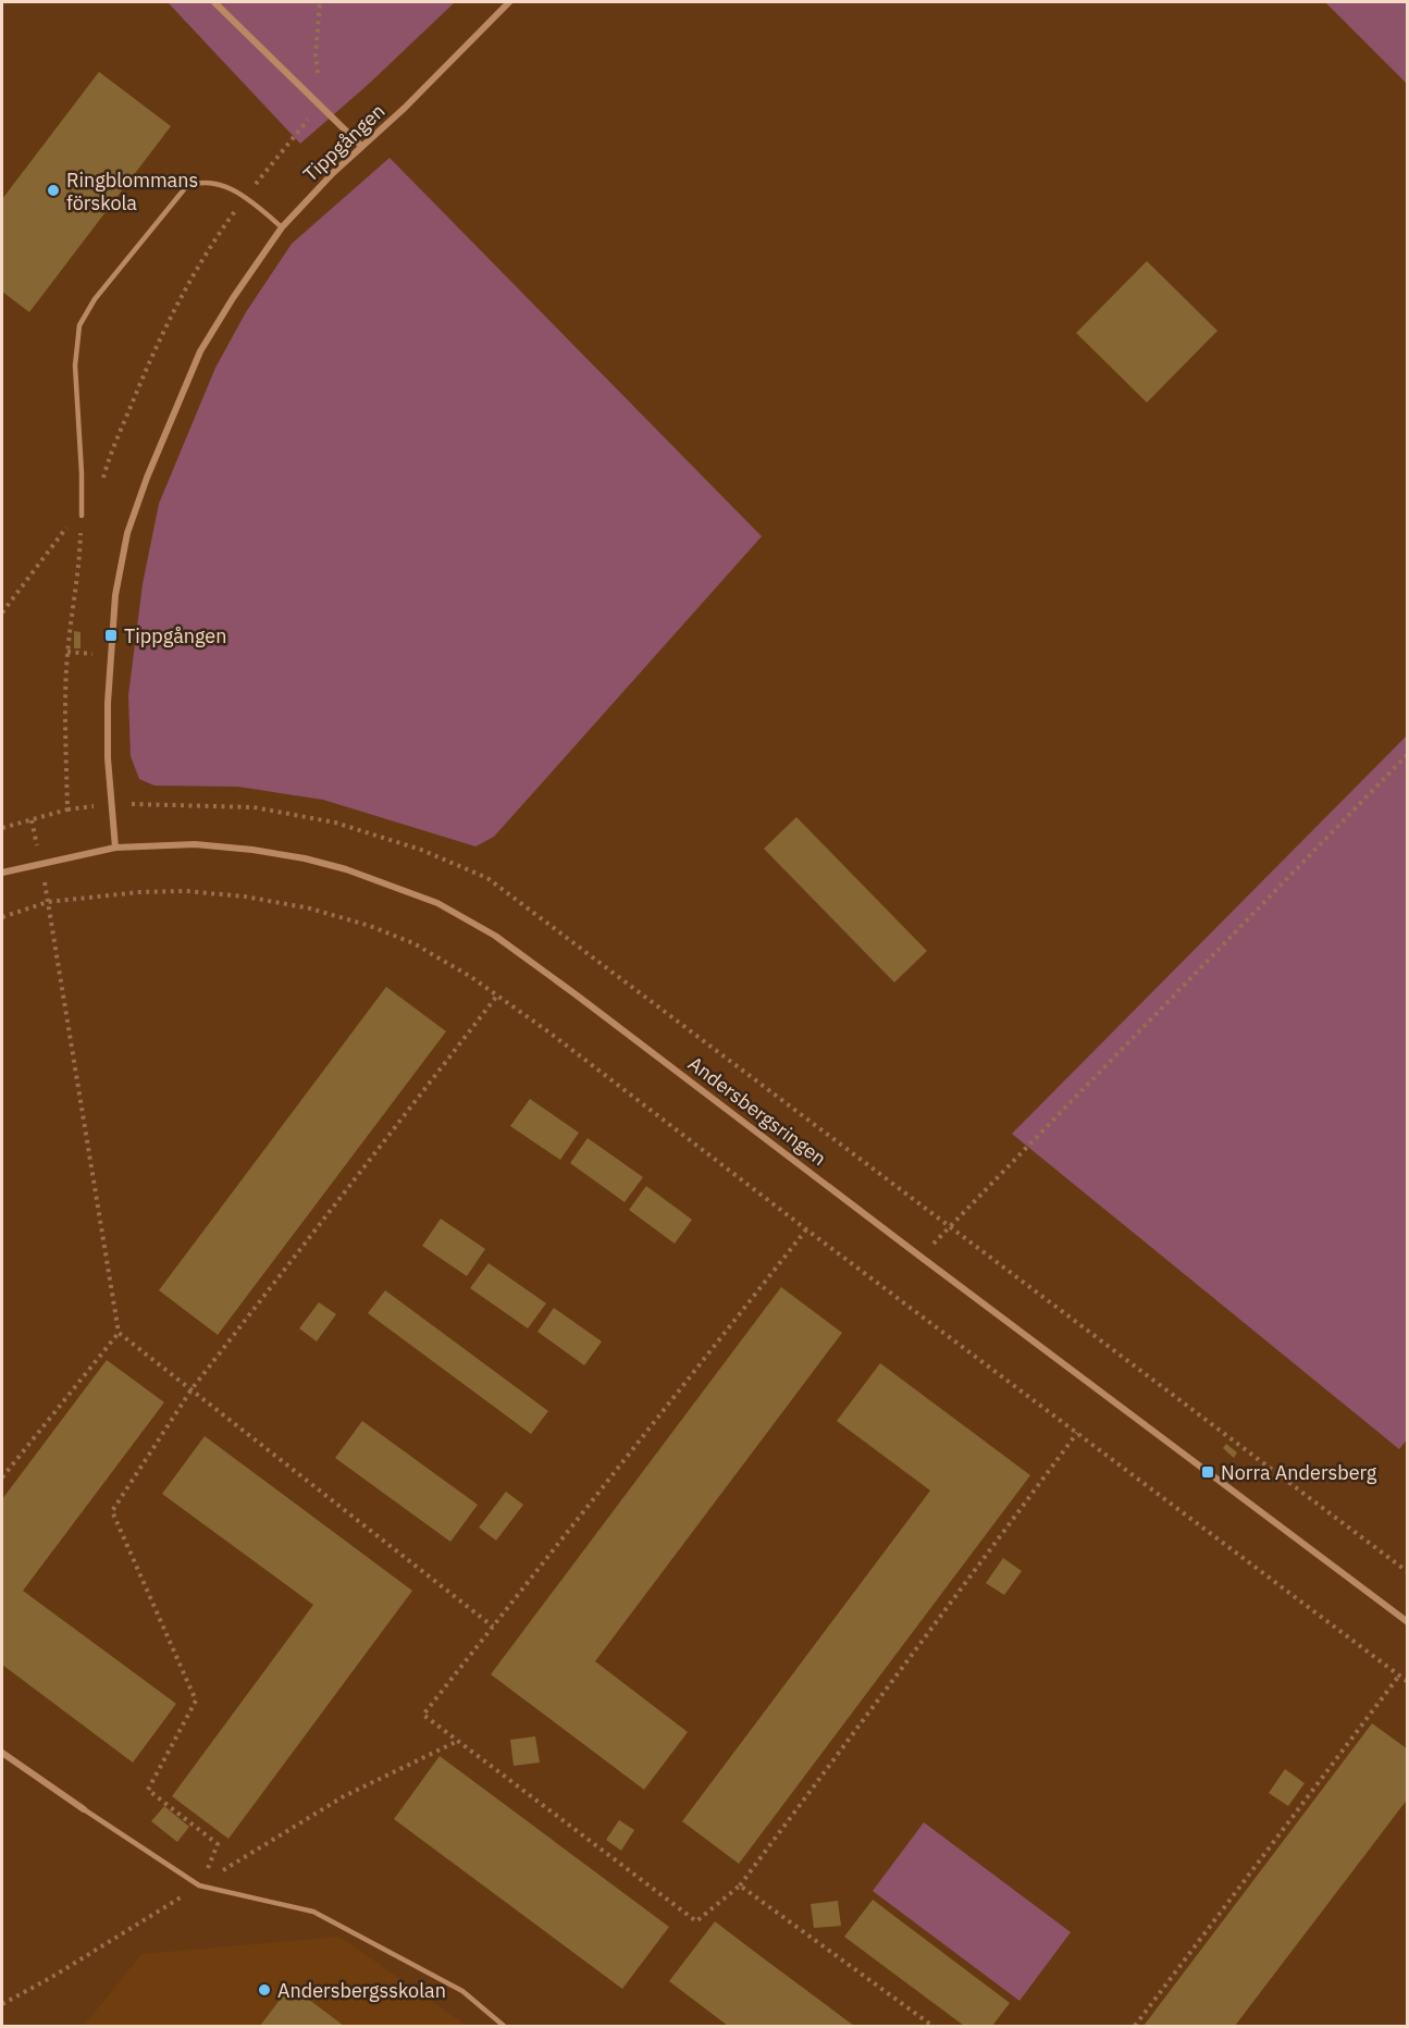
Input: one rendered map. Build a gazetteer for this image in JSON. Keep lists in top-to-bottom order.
{
  "streets": {
    "street": ["Tippgången", "Andersbergsringen"]
  },
  "crossings": [
    ["Tippgången", "Andersbergsringen"]
  ],
  "places": {
    "other": ["Ringblommans förskola", "Andersbergsskolan"],
    "transit": ["Tippgången", "Norra Andersberg"]
  }
}
